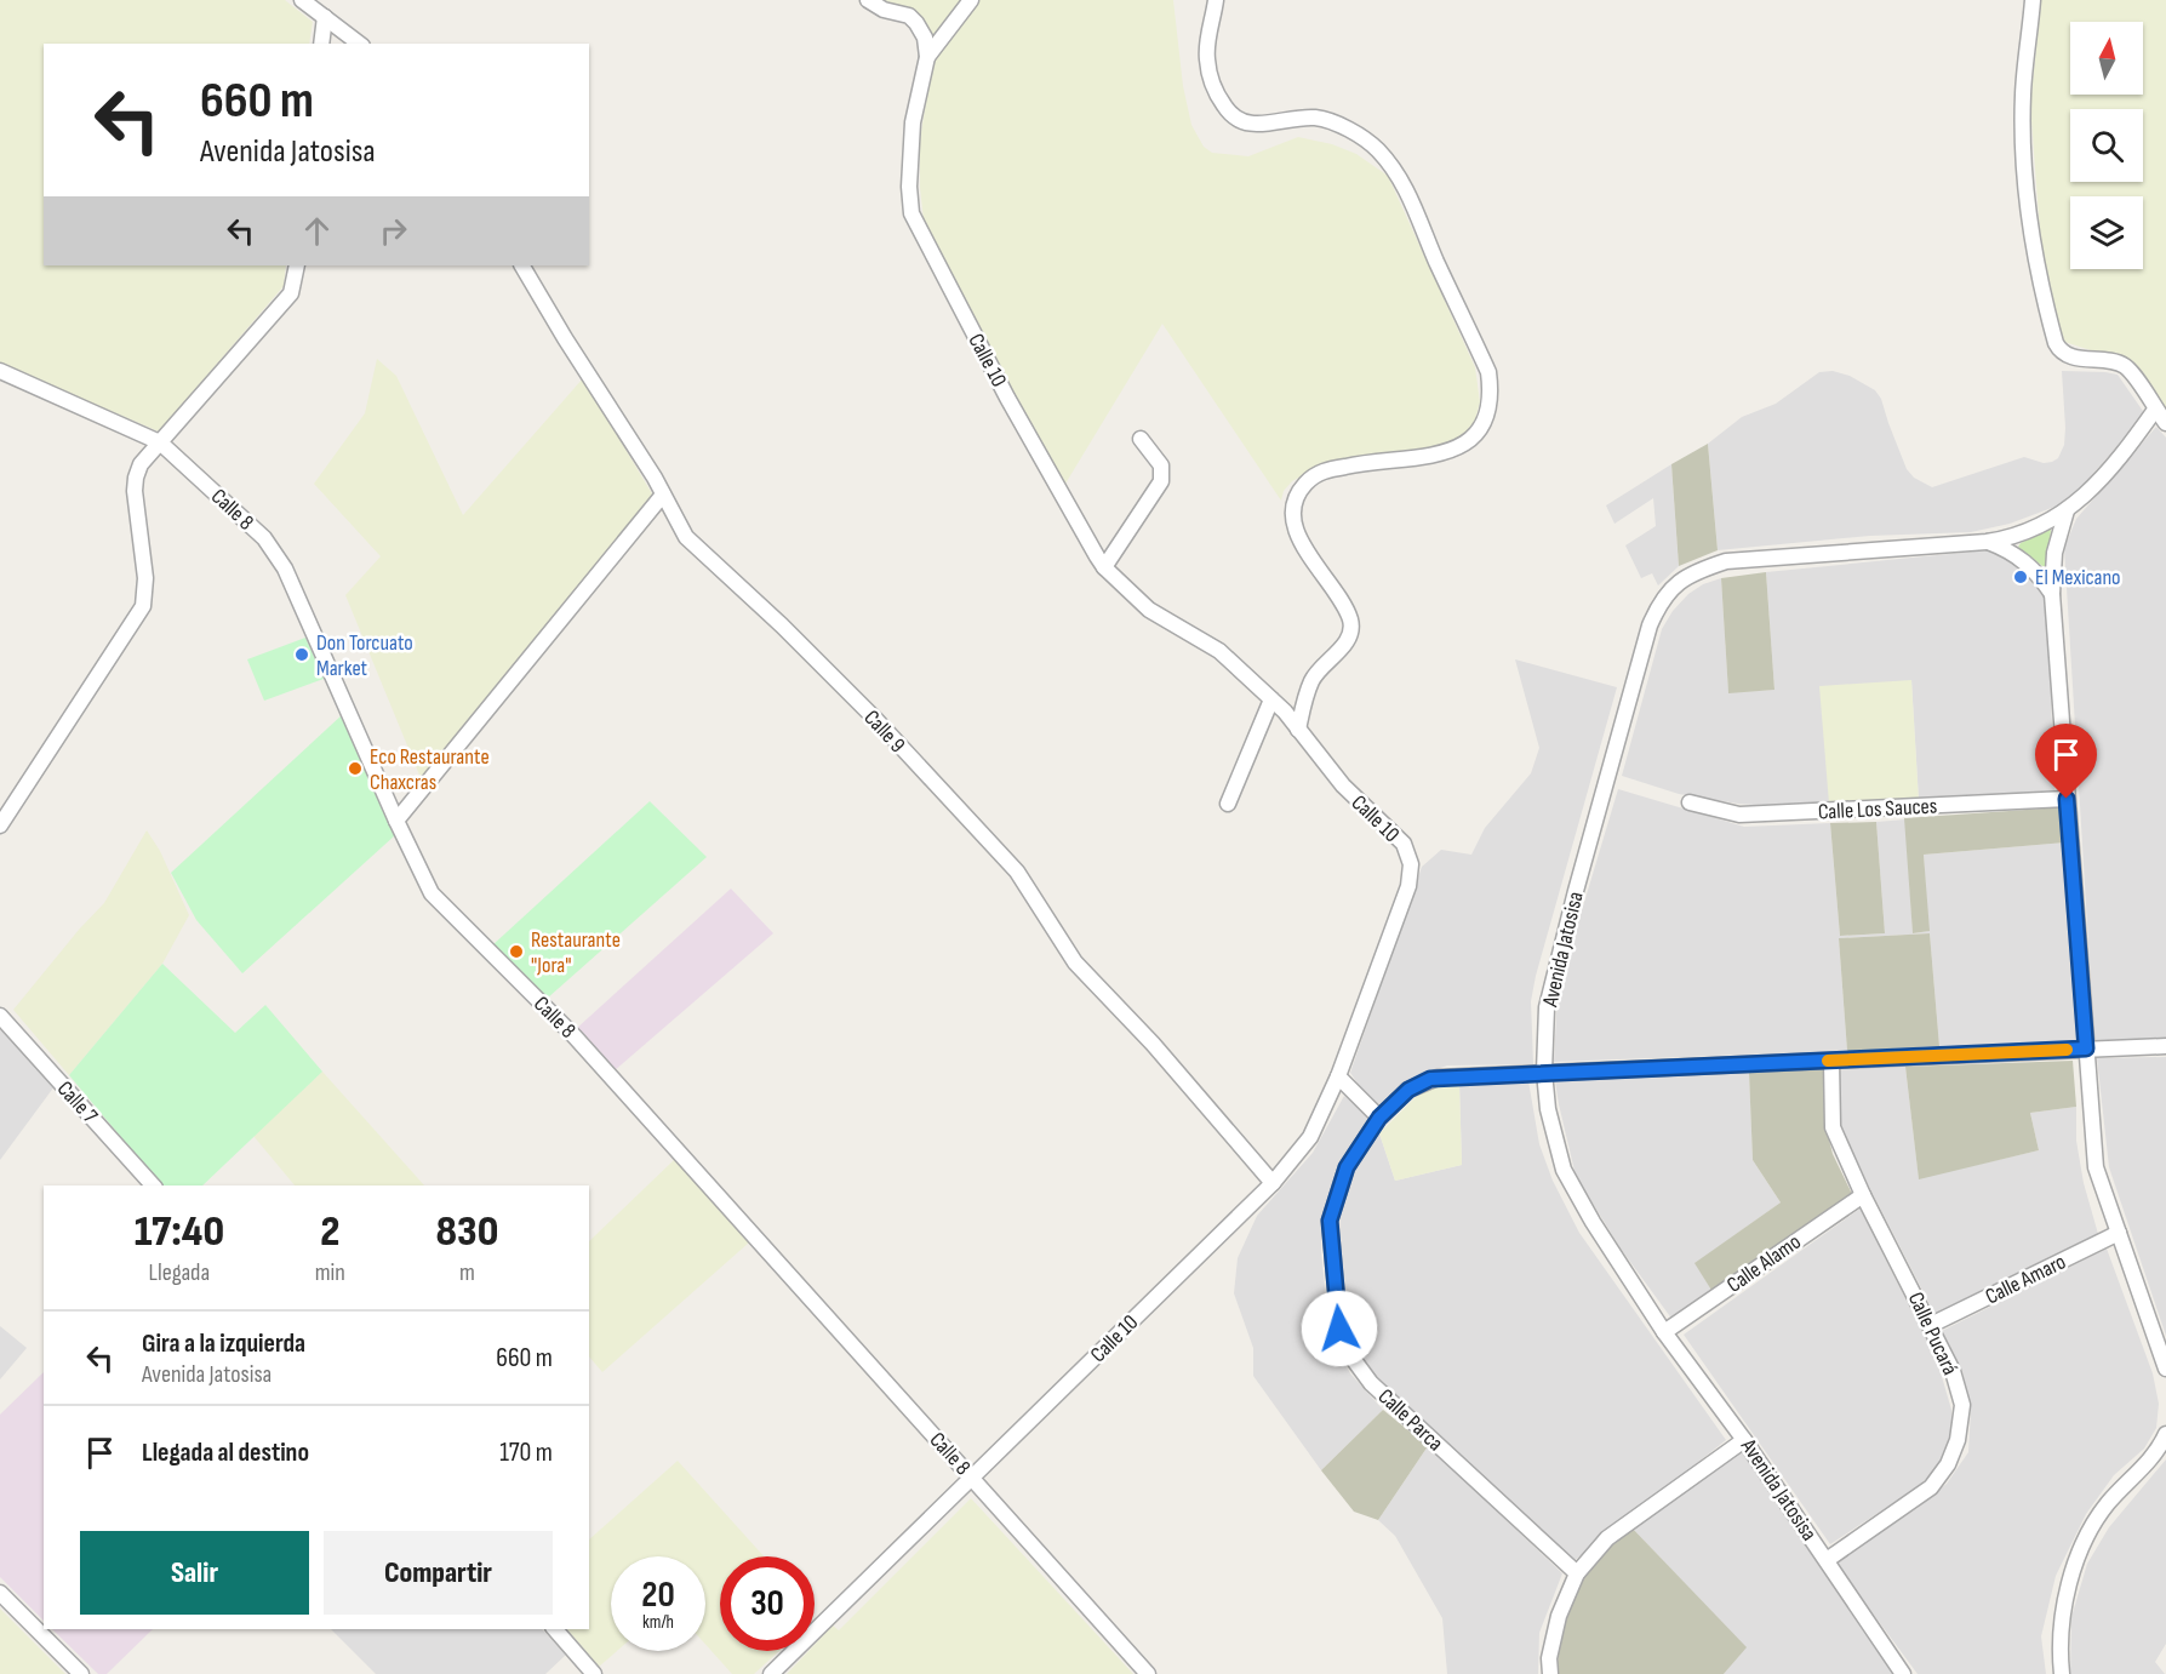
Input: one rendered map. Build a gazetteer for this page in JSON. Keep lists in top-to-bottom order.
{
  "streets": {
    "street": [
      "Calle 10",
      "Calle 8",
      "Calle 9",
      "Calle Los Sauces",
      "Avenida Jatosisa",
      "Calle 7",
      "Calle Alamo",
      "Calle Amaro",
      "Calle Pucará",
      "Calle Parca"
    ]
  },
  "crossings": [
    ["Calle 10", "Calle 8"],
    ["Calle 10", "Calle 9"],
    ["Calle Los Sauces", "Avenida Jatosisa"],
    ["Avenida Jatosisa", "Calle Alamo"],
    ["Avenida Jatosisa", "Calle Amaro"],
    ["Avenida Jatosisa", "Calle Pucará"],
    ["Avenida Jatosisa", "Calle Parca"],
    ["Calle Alamo", "Calle Pucará"],
    ["Calle Amaro", "Calle Pucará"],
    ["Calle Pucará", "Calle Parca"]
  ],
  "places": [
    "El Mexicano",
    "Don Torcuato Market",
    "Eco Restaurante Chaxcras",
    "Restaurante \"Jora\""
  ],
  "north": "top",
  "page": {
    "turn": ["660 m", "Avenida Jatosisa"],
    "eta": [
      "17:40",
      "Llegada",
      "2",
      "min",
      "830",
      "m"
    ],
    "list": [
      {
        "name": "Gira a la izquierda",
        "note": "Avenida Jatosisa",
        "value": "660 m"
      },
      {
        "name": "Llegada al destino",
        "value": "170 m"
      }
    ],
    "buttons": ["Salir", "Compartir"],
    "speed": "20 km/h",
    "limit": "30"
  }
}
